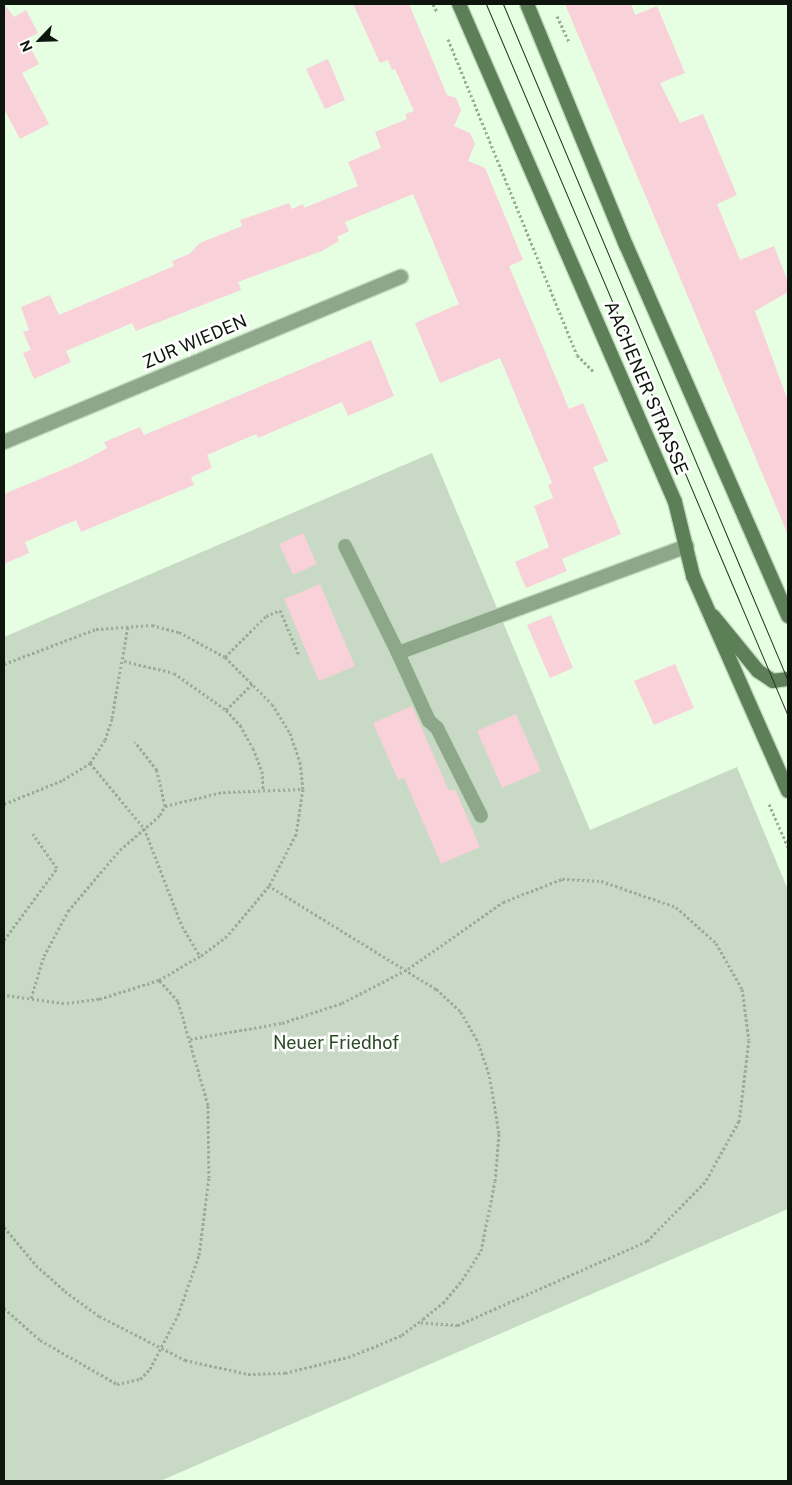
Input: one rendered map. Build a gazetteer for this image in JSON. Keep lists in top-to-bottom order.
{
  "streets": {
    "main road": ["AACHENER STRASSE"],
    "street": ["ZUR WIEDEN"]
  },
  "parks": ["Neuer Friedhof"],
  "north": "bottom left"
}
